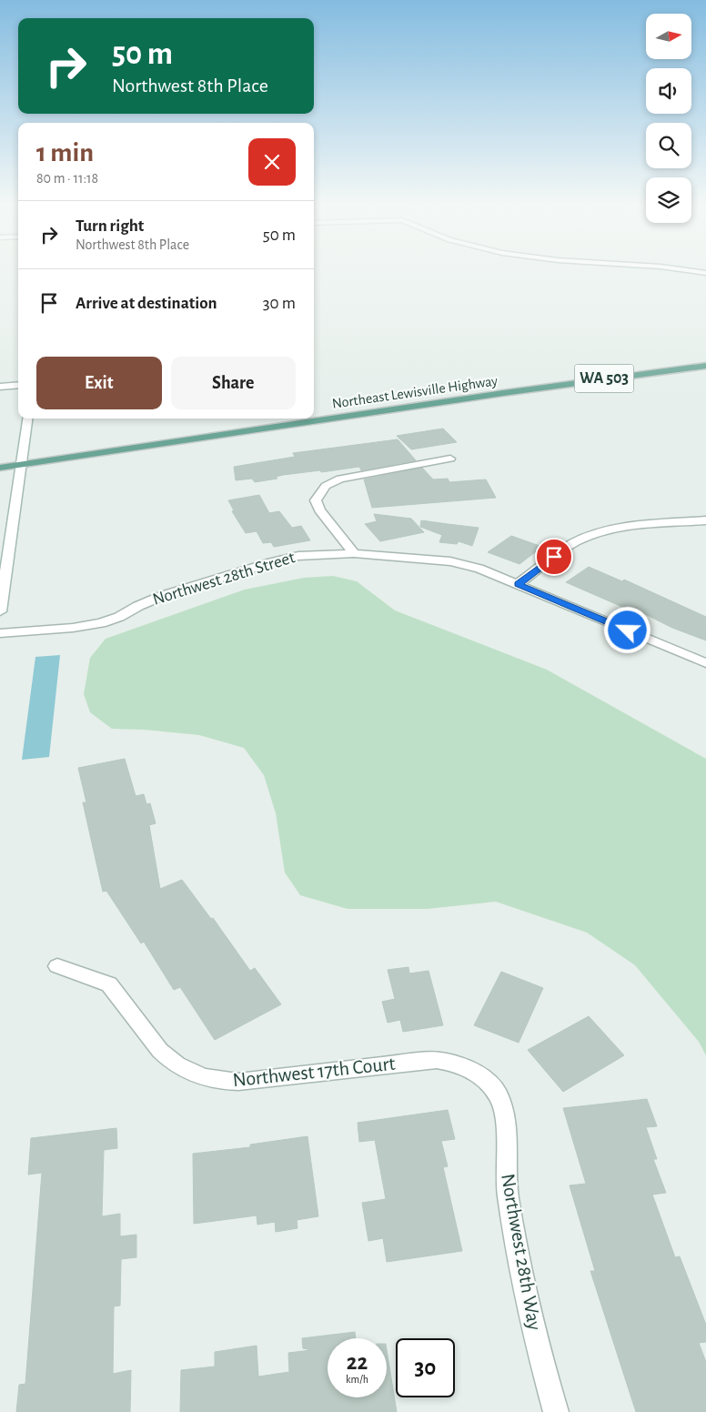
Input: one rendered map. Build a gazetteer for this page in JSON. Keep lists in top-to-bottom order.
{
  "streets": {
    "main road": ["WA 503", "Northeast Lewisville Highway"],
    "street": ["Northwest 28th Street", "Northwest 17th Court", "Northwest 28th Way"]
  },
  "crossings": [
    ["WA 503", "Northeast Lewisville Highway"],
    ["Northwest 17th Court", "Northwest 28th Way"]
  ],
  "north": "right",
  "page": {
    "turn": ["50 m", "Northwest 8th Place"],
    "heading": ["1 min", "80 m · 11:18"],
    "list": [
      {
        "name": "Turn right",
        "note": "Northwest 8th Place",
        "value": "50 m"
      },
      {
        "name": "Arrive at destination",
        "value": "30 m"
      }
    ],
    "buttons": ["Exit", "Share"],
    "speed": "22 km/h",
    "limit": "30"
  }
}
